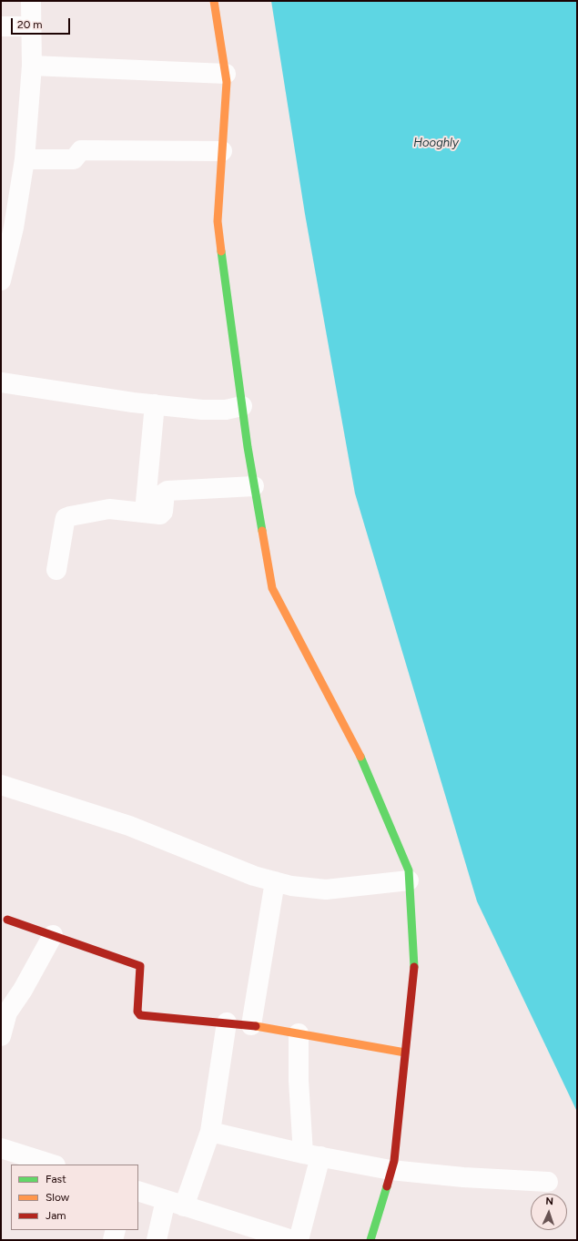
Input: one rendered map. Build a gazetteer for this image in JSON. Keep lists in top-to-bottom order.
{
  "water": ["Hooghly"],
  "legend": ["Fast", "Slow", "Jam"],
  "scale_bar": "20 m",
  "north": "top"
}
